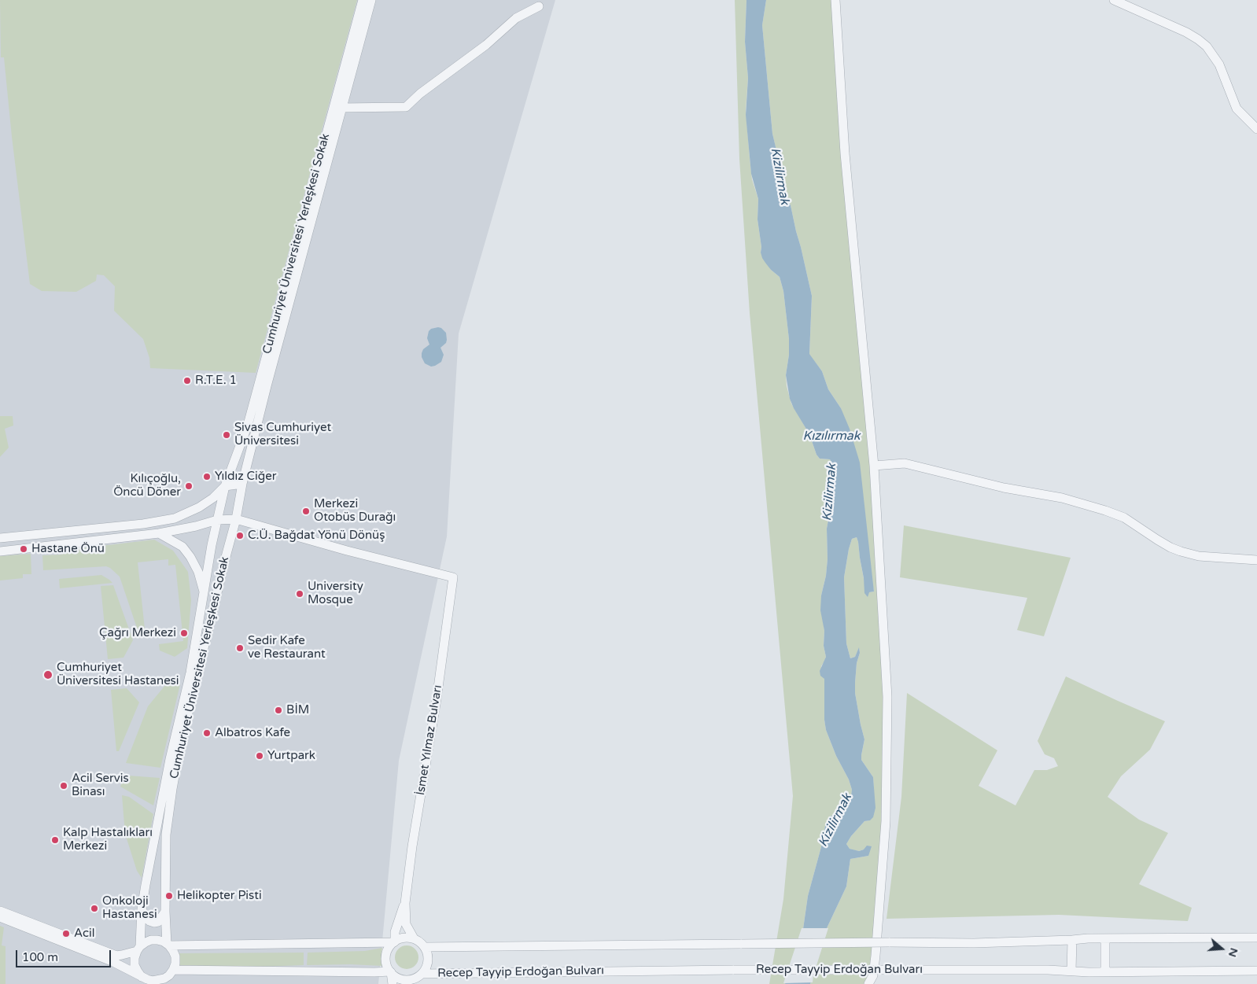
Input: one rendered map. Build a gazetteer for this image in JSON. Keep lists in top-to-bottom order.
{
  "streets": {
    "street": ["Cumhuriyet Üniversitesi Yerleşkesi Sokak", "İsmet Yılmaz Bulvarı", "Recep Tayyip Erdoğan Bulvarı"]
  },
  "crossings": [
    ["Cumhuriyet Üniversitesi Yerleşkesi Sokak", "İsmet Yılmaz Bulvarı"],
    ["İsmet Yılmaz Bulvarı", "Recep Tayyip Erdoğan Bulvarı"]
  ],
  "water": ["Kizilirmak", "Kızılırmak"],
  "places": [
    "R.T.E. 1",
    "Sivas Cumhuriyet Üniversitesi",
    "Yıldız Ciğer",
    "Kılıçoğlu, Öncü Döner",
    "Merkezi Otobüs Durağı",
    "C.Ü. Bağdat Yönü Dönüş",
    "Hastane Önü",
    "University Mosque",
    "Çağrı Merkezi",
    "Sedir Kafe ve Restaurant",
    "Cumhuriyet Üniversitesi Hastanesi",
    "BİM",
    "Albatros Kafe",
    "Yurtpark",
    "Acil Servis Binası",
    "Kalp Hastalıkları Merkezi",
    "Helikopter Pisti",
    "Onkoloji Hastanesi",
    "Acil"
  ],
  "scale_bar": "100 m",
  "north": "right"
}
